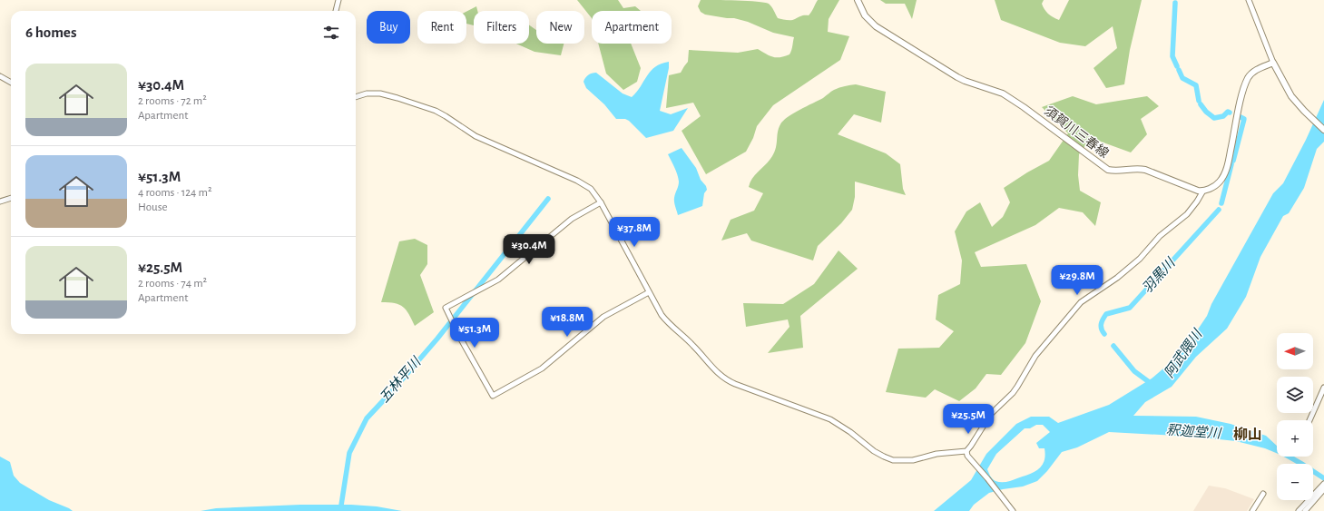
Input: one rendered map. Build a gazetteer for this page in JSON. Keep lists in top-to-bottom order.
{
  "streets": {
    "main road": ["須賀川三春線"]
  },
  "districts": ["柳山"],
  "water": [
    "羽黒川",
    "阿武隈川",
    "五林平川",
    "釈迦堂川"
  ],
  "north": "left",
  "page": {
    "chip": [
      "Buy",
      "Rent",
      "Filters",
      "New",
      "Apartment"
    ],
    "heading": "6 homes",
    "list": [
      {
        "name": "¥30.4M",
        "note": "2 rooms · 72 m² · Apartment"
      },
      {
        "name": "¥51.3M",
        "note": "4 rooms · 124 m² · House"
      },
      {
        "name": "¥25.5M",
        "note": "2 rooms · 74 m² · Apartment"
      }
    ],
    "price": [
      "¥37.8M",
      "¥30.4M",
      "¥29.8M",
      "¥18.8M",
      "¥51.3M",
      "¥25.5M"
    ],
    "map_buttons": ["+", "−"]
  }
}
